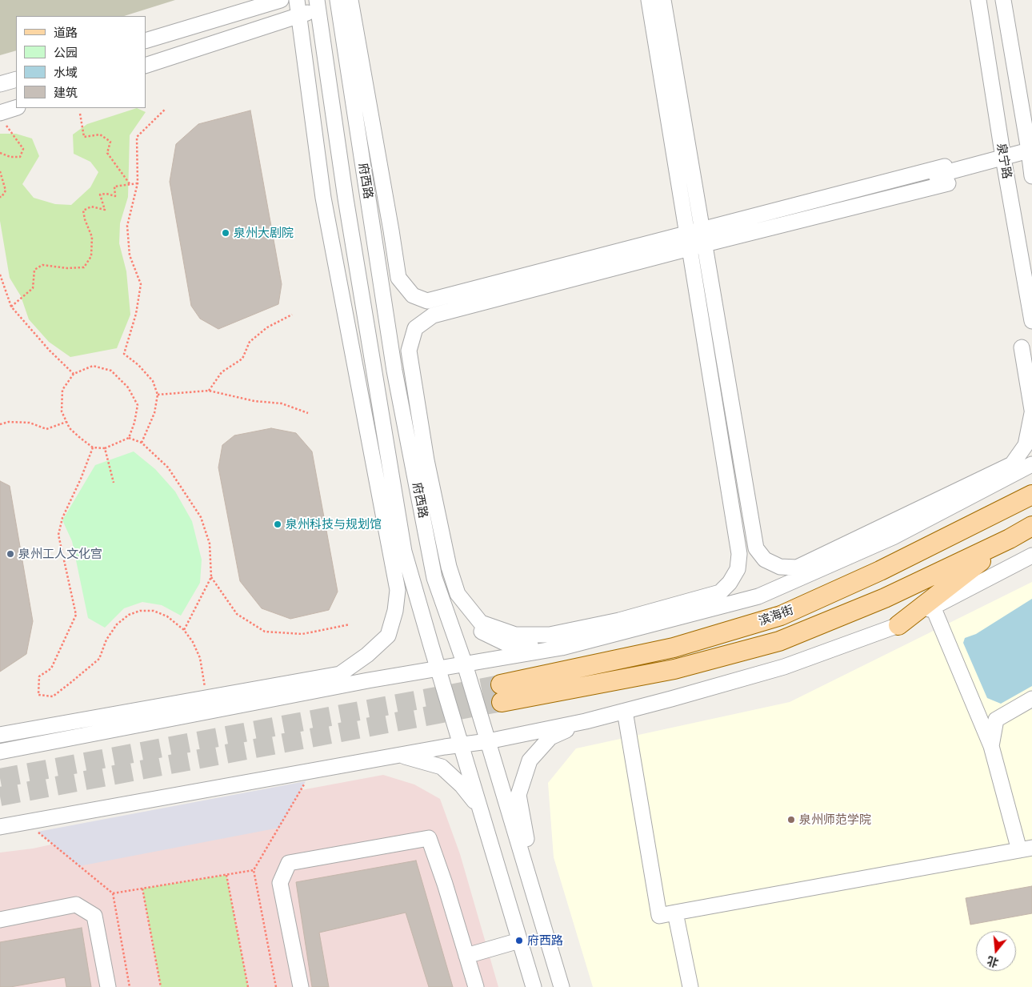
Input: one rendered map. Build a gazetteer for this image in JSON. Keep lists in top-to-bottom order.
{
  "streets": {
    "main road": ["滨海街"],
    "street": ["泉宁路", "府西路"]
  },
  "places": [
    "泉州大剧院",
    "泉州科技与规划馆",
    "泉州工人文化宫",
    "泉州师范学院",
    "府西路"
  ],
  "legend": [
    "道路",
    "公园",
    "水域",
    "建筑"
  ],
  "north": "bottom"
}
